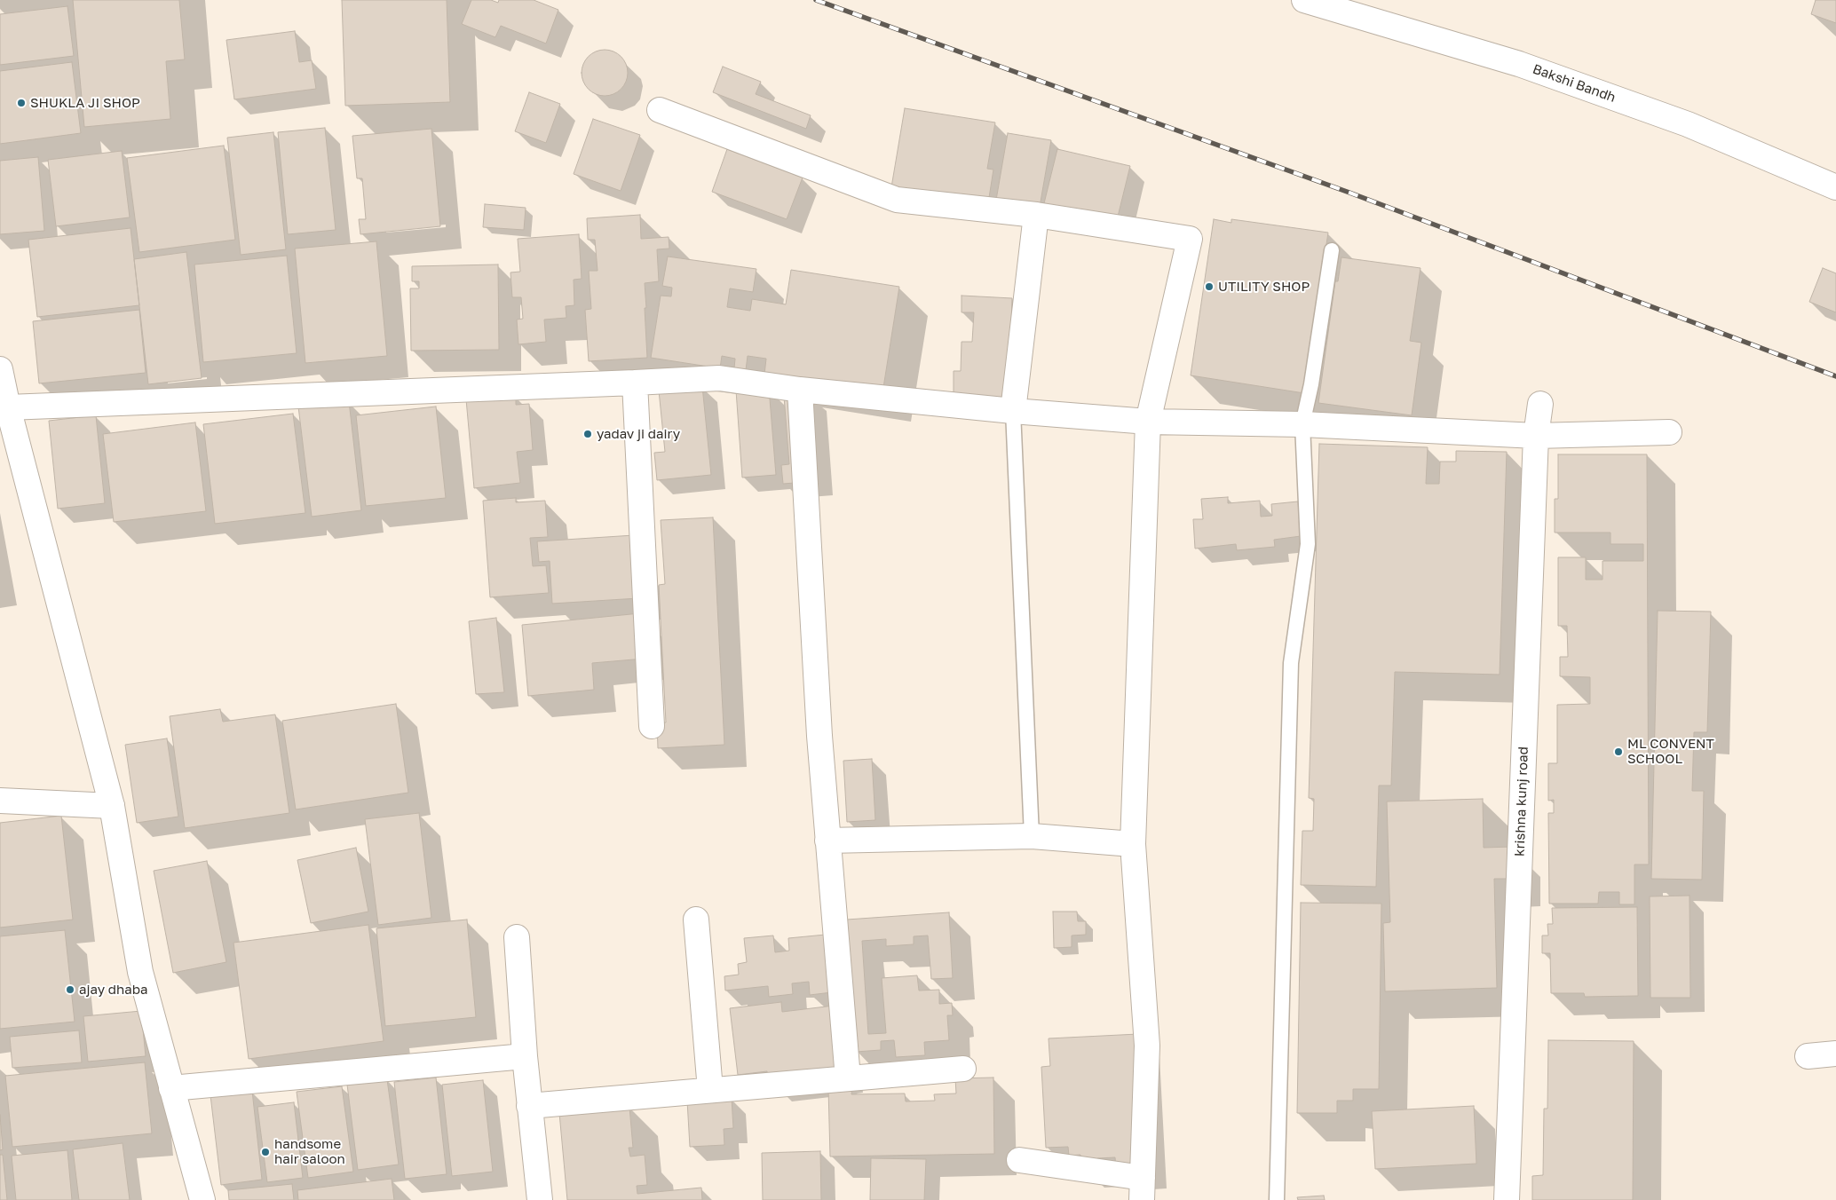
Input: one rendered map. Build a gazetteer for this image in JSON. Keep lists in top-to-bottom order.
{
  "streets": {
    "street": ["Bakshi Bandh", "krishna kunj road"]
  },
  "places": [
    "SHUKLA JI SHOP",
    "UTILITY SHOP",
    "yadav ji dairy",
    "ML CONVENT SCHOOL",
    "ajay dhaba",
    "handsome hair saloon"
  ]
}
